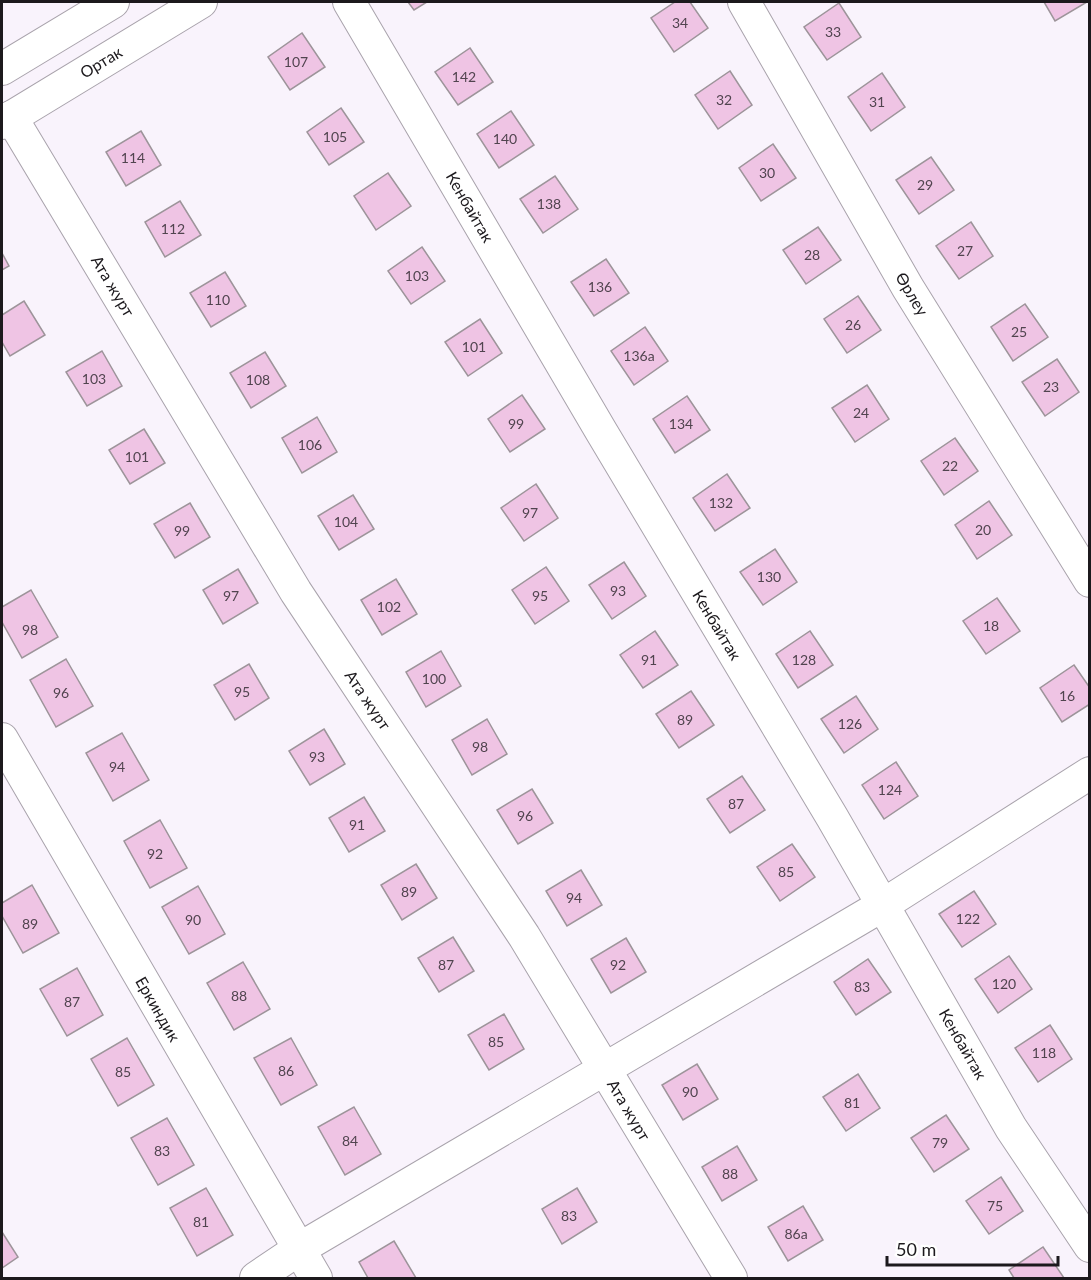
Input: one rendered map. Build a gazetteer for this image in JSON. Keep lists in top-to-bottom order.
{
  "streets": {
    "street": [
      "Ортак",
      "Кенбайтак",
      "Ата журт",
      "Өрлеу",
      "Еркиндик"
    ]
  },
  "crossings": [
    ["Ортак", "Ата журт"]
  ],
  "house_numbers": [
    "34",
    "33",
    "107",
    "142",
    "32",
    "31",
    "105",
    "140",
    "114",
    "30",
    "29",
    "138",
    "112",
    "27",
    "28",
    "103",
    "136",
    "110",
    "26",
    "25",
    "101",
    "136а",
    "103",
    "108",
    "23",
    "24",
    "99",
    "134",
    "106",
    "101",
    "22",
    "132",
    "97",
    "104",
    "20",
    "99",
    "130",
    "93",
    "97",
    "95",
    "102",
    "18",
    "98",
    "91",
    "128",
    "100",
    "95",
    "96",
    "16",
    "89",
    "126",
    "98",
    "93",
    "94",
    "124",
    "87",
    "96",
    "91",
    "92",
    "85",
    "89",
    "94",
    "122",
    "90",
    "89",
    "87",
    "92",
    "120",
    "83",
    "88",
    "87",
    "85",
    "118",
    "86",
    "85",
    "90",
    "81",
    "84",
    "79",
    "83",
    "88",
    "75",
    "83",
    "81",
    "86а"
  ],
  "scale_bar": "50 m"
}
